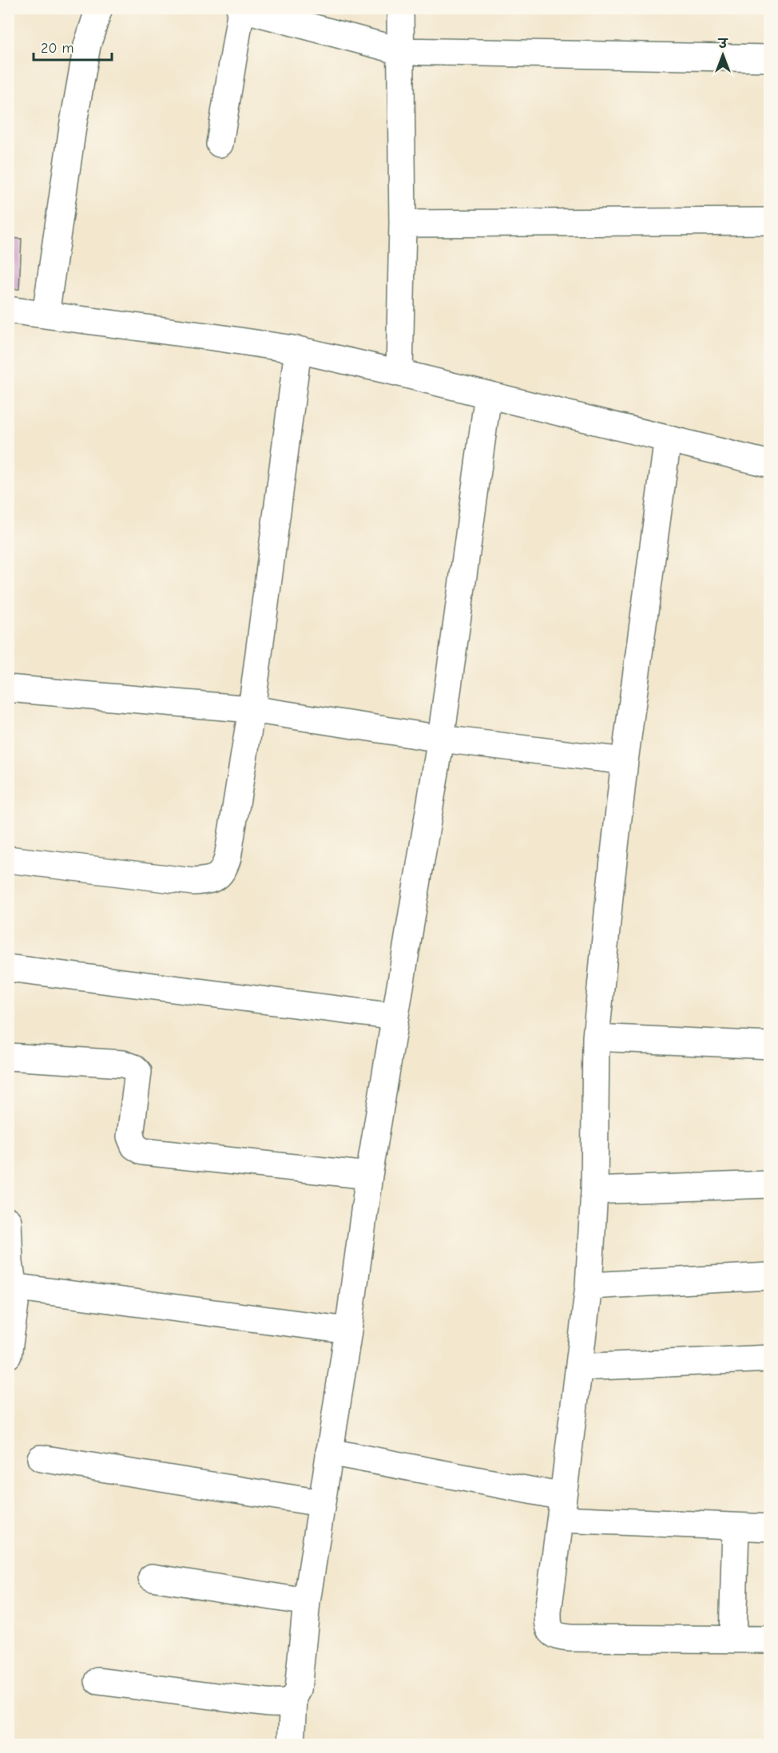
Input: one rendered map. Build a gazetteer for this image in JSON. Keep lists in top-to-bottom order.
{
  "scale_bar": "20 m",
  "north": "top"
}
